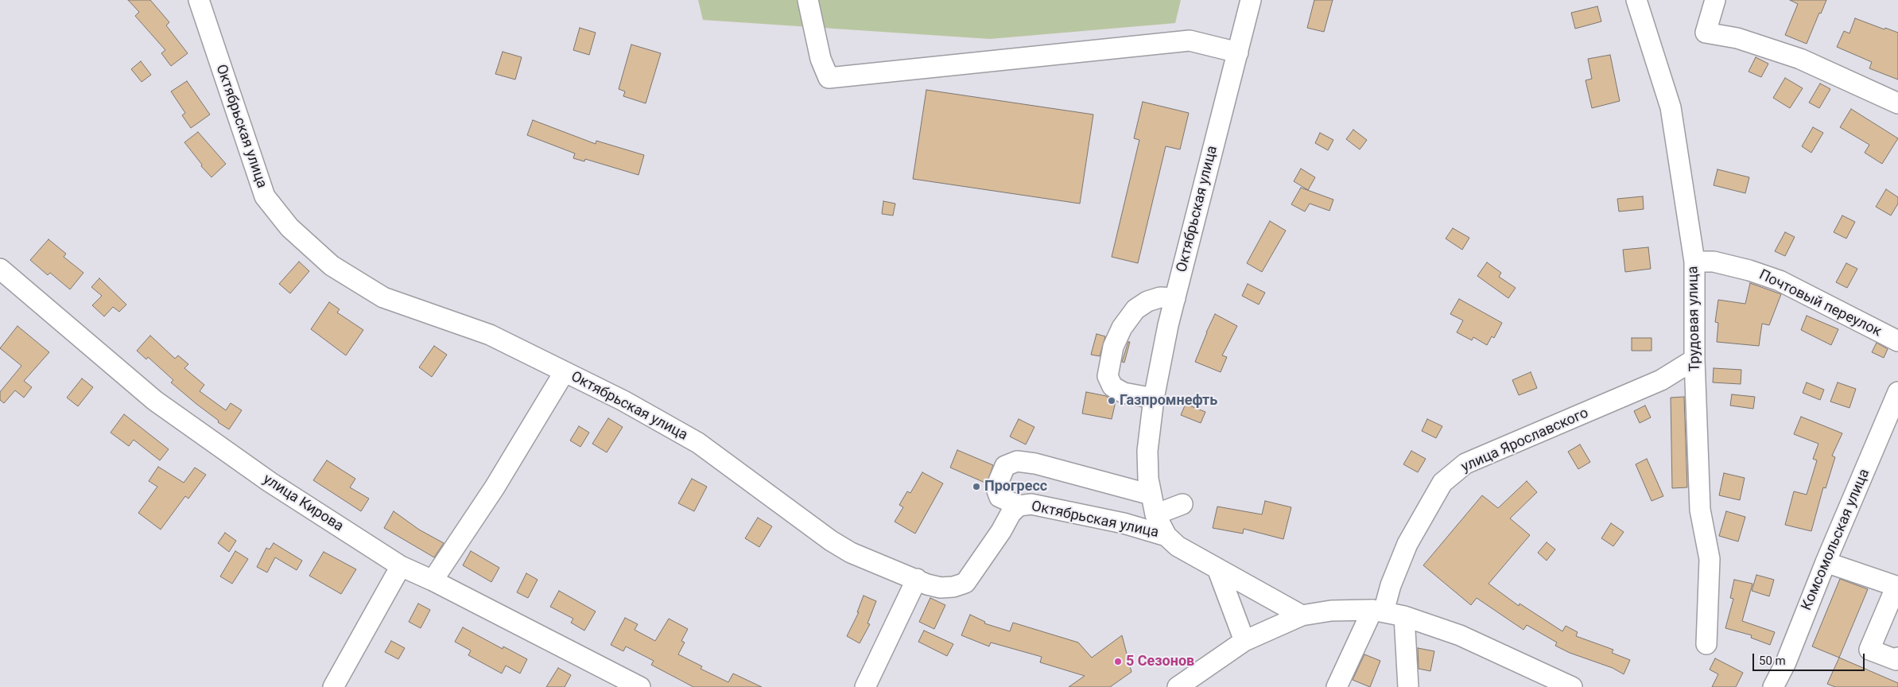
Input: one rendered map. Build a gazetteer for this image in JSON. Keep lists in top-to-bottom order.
{
  "streets": {
    "street": [
      "Октябрьская улица",
      "Почтовый переулок",
      "Трудовая улица",
      "улица Ярославского",
      "улица Кирова",
      "Комсомольская улица"
    ]
  },
  "crossings": [
    ["Почтовый переулок", "Трудовая улица"],
    ["Трудовая улица", "улица Ярославского"]
  ],
  "places": ["Газпромнефть", "Прогресс", "5 Сезонов"],
  "scale_bar": "50 m"
}
